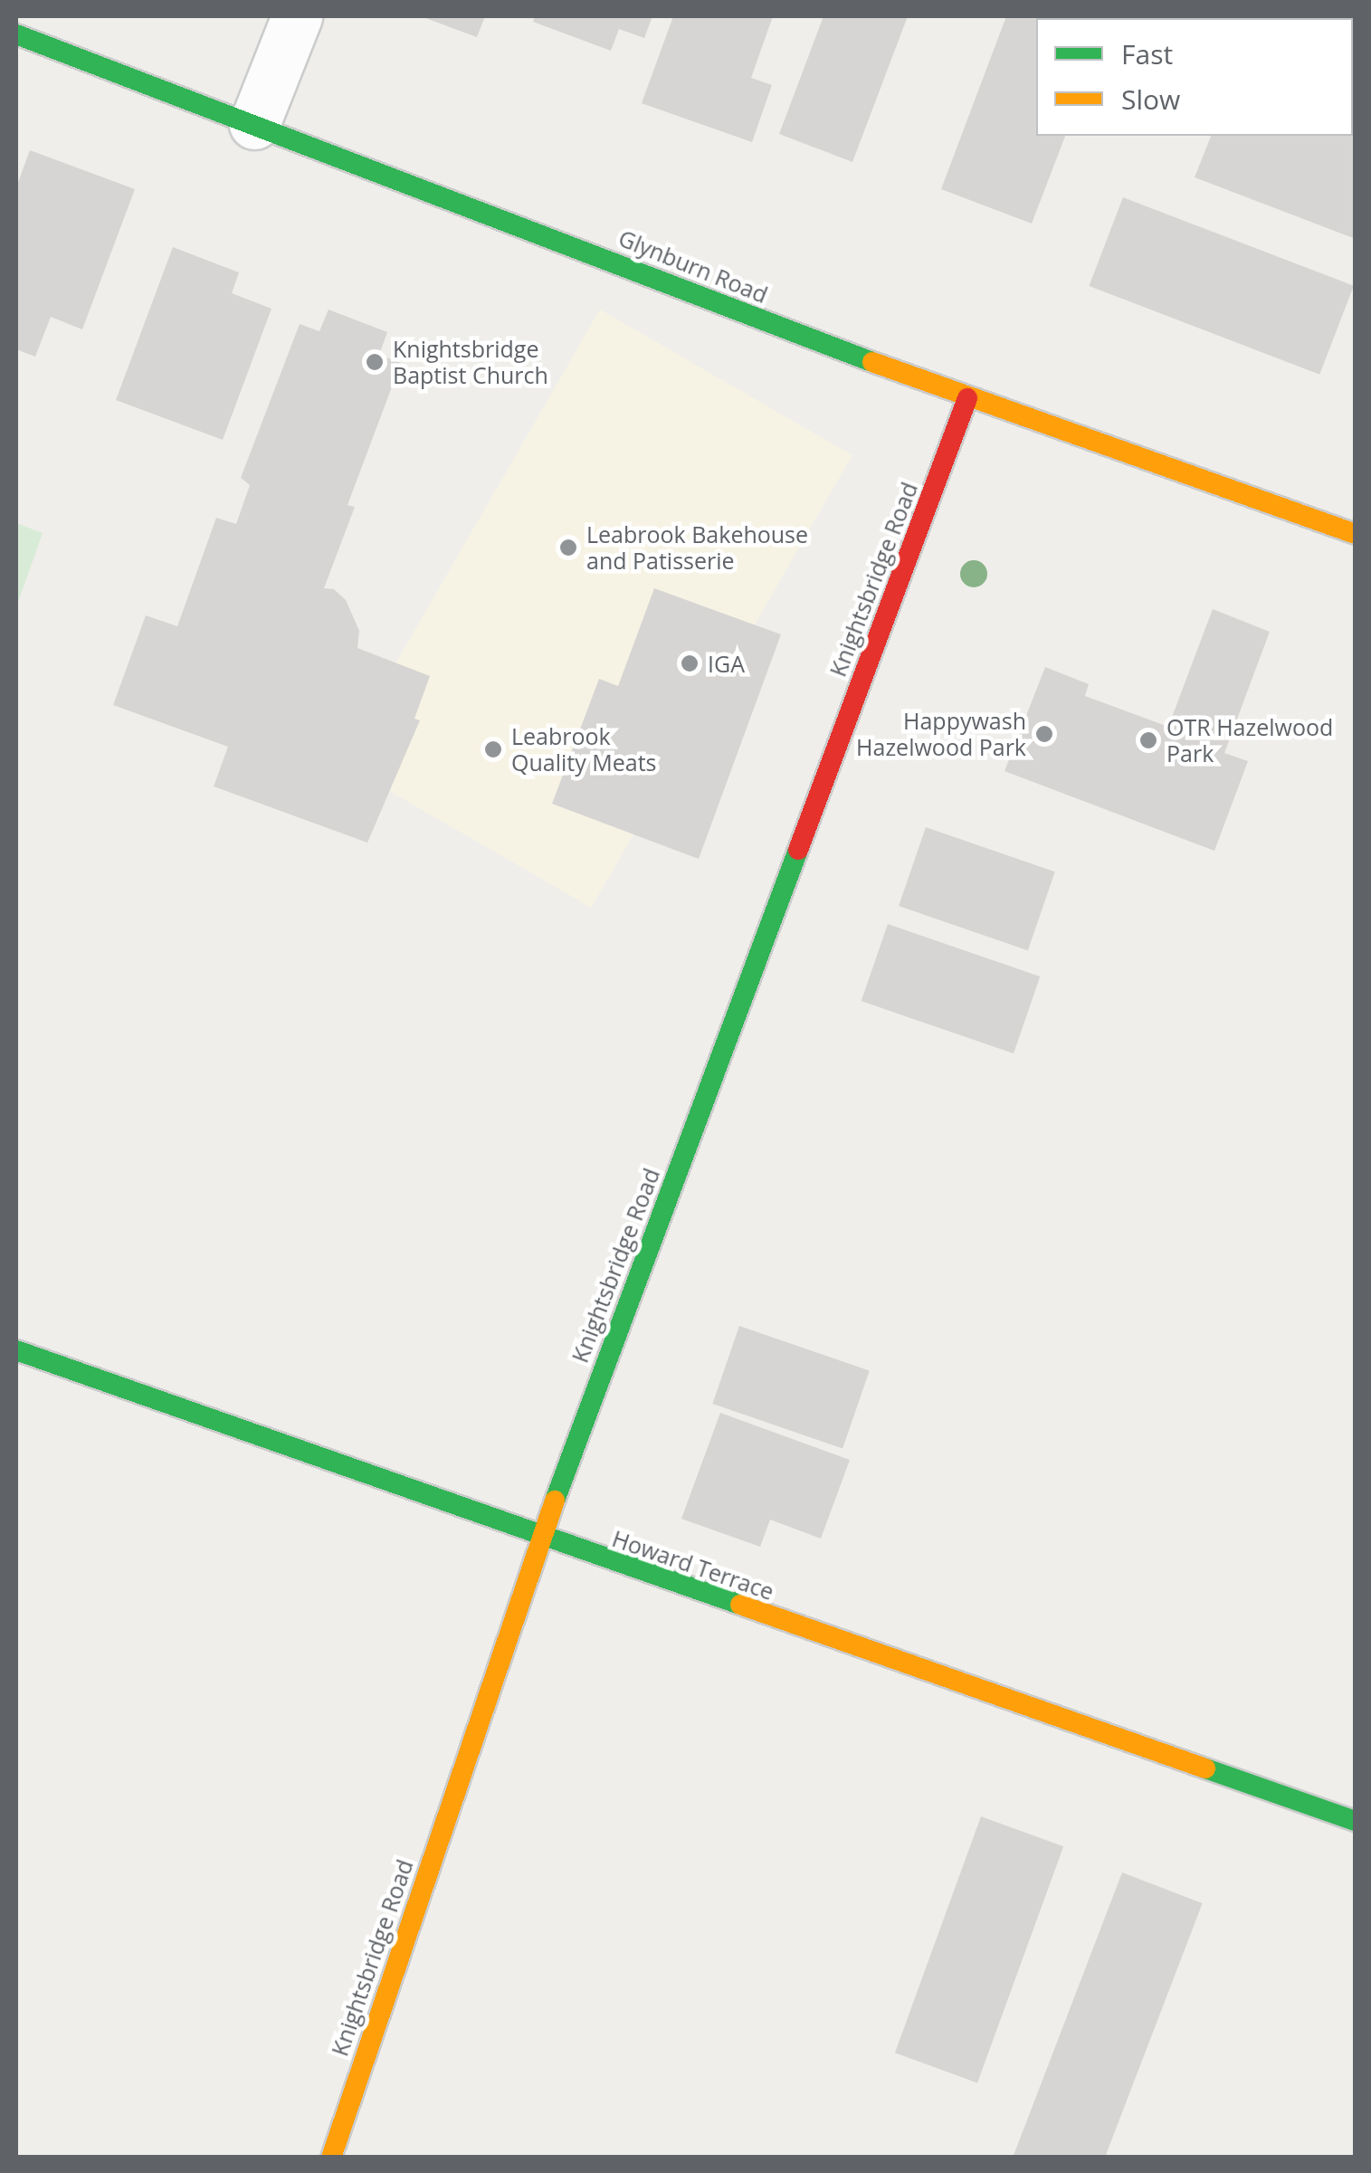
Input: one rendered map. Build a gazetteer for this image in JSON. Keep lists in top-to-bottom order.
{
  "streets": {
    "street": ["Glynburn Road", "Knightsbridge Road", "Howard Terrace"]
  },
  "crossings": [
    ["Glynburn Road", "Knightsbridge Road"],
    ["Knightsbridge Road", "Howard Terrace"]
  ],
  "places": [
    "Knightsbridge Baptist Church",
    "Leabrook Bakehouse and Patisserie",
    "IGA",
    "Happywash Hazelwood Park",
    "OTR Hazelwood Park",
    "Leabrook Quality Meats"
  ],
  "legend": ["Fast", "Slow"]
}
